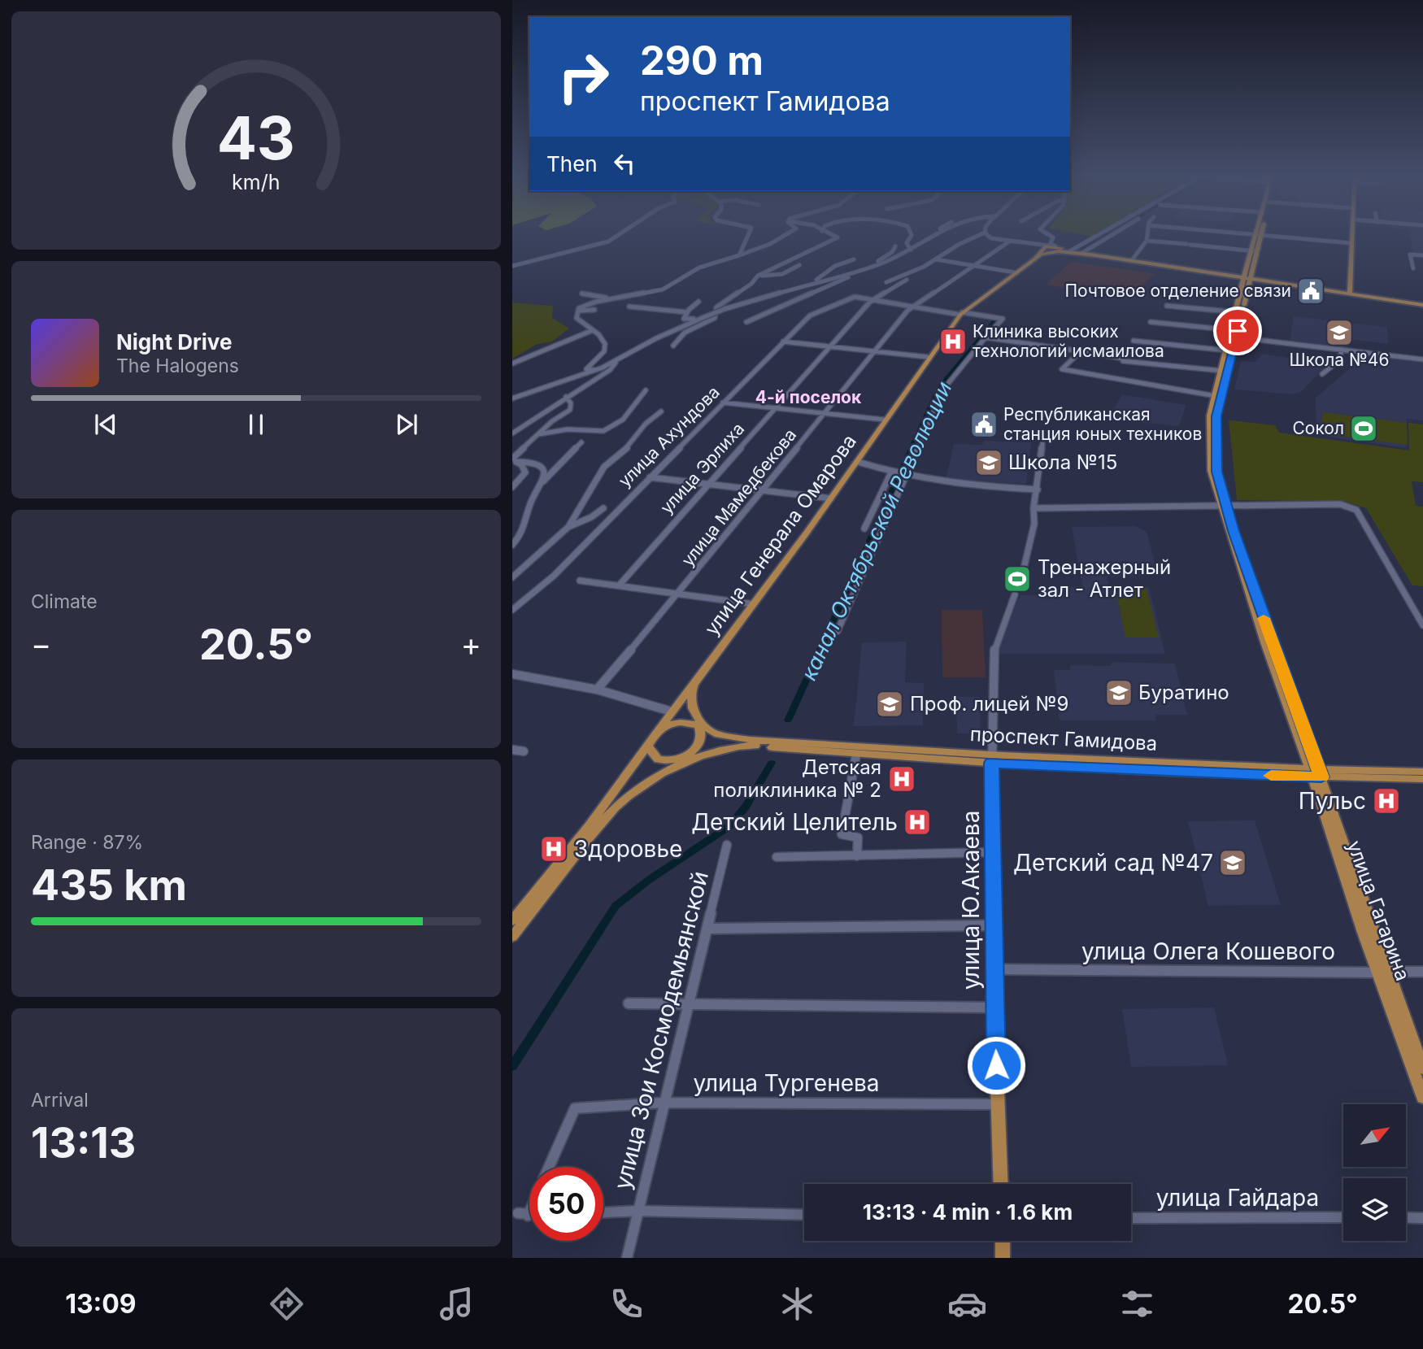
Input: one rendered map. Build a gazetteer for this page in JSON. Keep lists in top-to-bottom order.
{
  "streets": {
    "main road": [
      "улица Генерала Омарова",
      "проспект Гамидова",
      "улица Ю.Акаева",
      "улица Гагарина"
    ],
    "street": [
      "улица Ахундова",
      "улица Эрлиха",
      "улица Мамедбекова",
      "улица Олега Кошевого",
      "улица Зои Космодемьянской",
      "улица Тургенева",
      "улица Гайдара"
    ]
  },
  "crossings": [
    ["улица Ахундова", "улица Эрлиха"],
    ["улица Генерала Омарова", "проспект Гамидова"],
    ["проспект Гамидова", "улица Ю.Акаева"],
    ["проспект Гамидова", "улица Гагарина"],
    ["улица Ю.Акаева", "улица Олега Кошевого"],
    ["улица Ю.Акаева", "улица Тургенева"],
    ["улица Гагарина", "улица Олега Кошевого"],
    ["улица Зои Космодемьянской", "улица Тургенева"]
  ],
  "districts": ["4-й поселок"],
  "water": ["канал Октябрьской Революции"],
  "places": {
    "public building": ["Почтовое отделение связи", "Республиканская станция юных техников"],
    "school or university": [
      "Школа №46",
      "Школа №15",
      "Буратино",
      "Проф. лицей №9",
      "Детский сад №47"
    ],
    "hospital": [
      "Клиника высоких технологий исмаилова",
      "Детская поликлиника № 2",
      "Пульс",
      "Детский Целитель",
      "Здоровье"
    ],
    "sports": ["Сокол", "Тренажерный зал - Атлет"]
  },
  "north": "top right",
  "page": {
    "turn": ["290 m", "проспект Гамидова"],
    "then": "Then",
    "song": ["Night Drive", "The Halogens"],
    "tile": [
      "Climate",
      ["Range · 87%", "435 km"],
      ["Arrival", "13:13"]
    ],
    "heat": ["−", "20.5°", "+"],
    "limit": "50",
    "trip": "13:13 · 4 min · 1.6 km",
    "tabs": ["13:09", "20.5°"],
    "gauge": ["43", "km/h"]
  }
}
